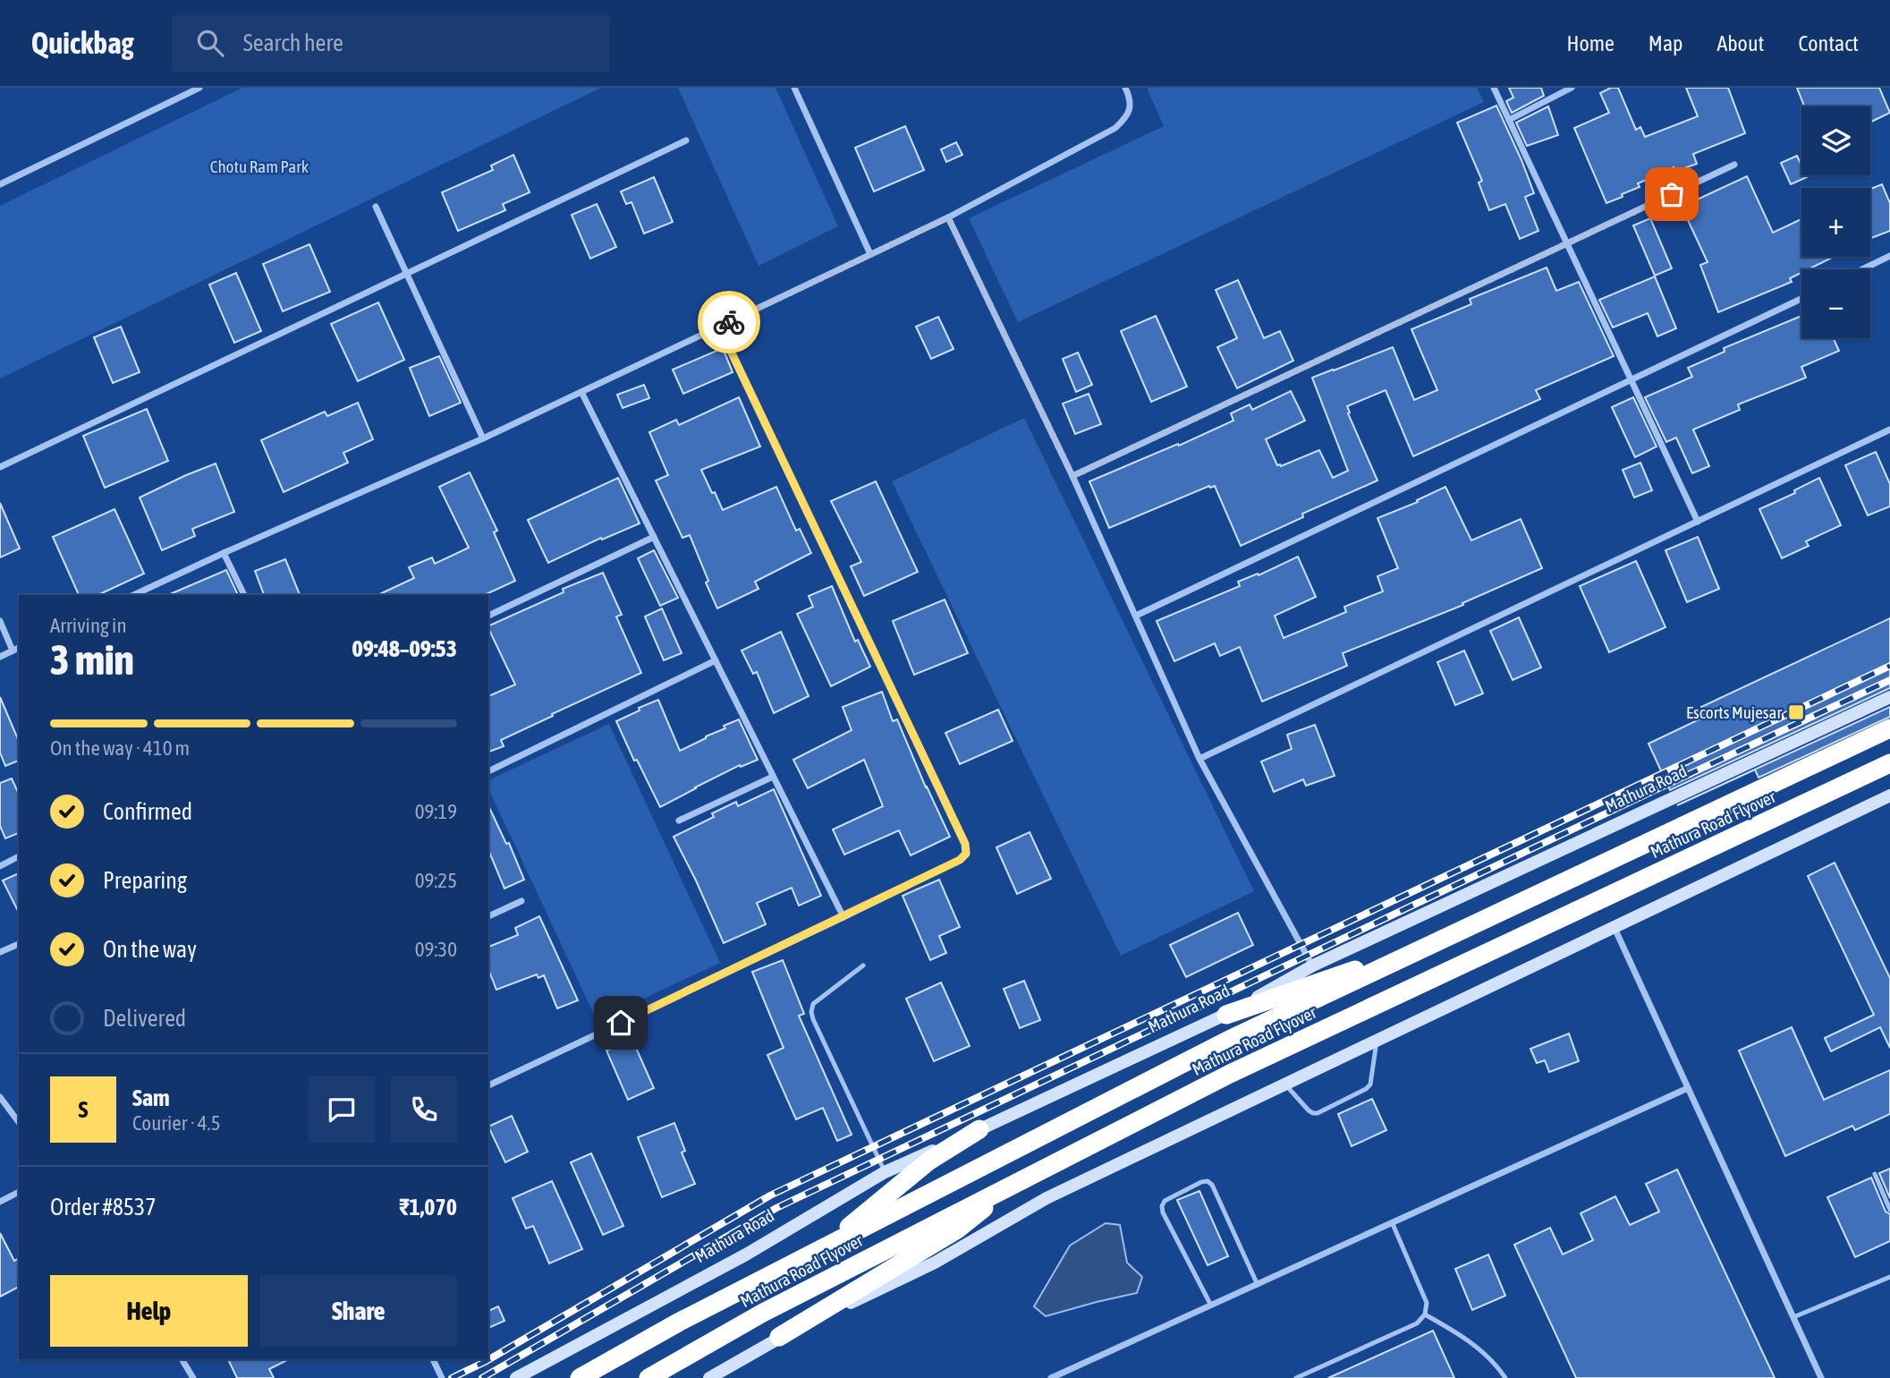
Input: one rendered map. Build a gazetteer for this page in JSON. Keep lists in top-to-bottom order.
{
  "streets": {
    "highway": ["Mathura Road Flyover"],
    "main road": ["Mathura Road"]
  },
  "parks": ["Chotu Ram Park"],
  "places": {
    "transit": ["Escorts Mujesar"]
  },
  "page": {
    "header": "Quickbag",
    "search": "Search here",
    "nav": [
      "Home",
      "Map",
      "About",
      "Contact"
    ],
    "map_buttons": ["+", "−"],
    "heading": ["3 min", "Arriving in", "09:48–09:53"],
    "panel": [
      "Sam",
      "Courier · 4.5",
      "Order #8537",
      "₹1,070"
    ],
    "bar": "On the way · 410 m",
    "list": [
      ["Confirmed", "09:19"],
      ["Preparing", "09:25"],
      ["On the way", "09:30"],
      "Delivered"
    ],
    "round": "S",
    "buttons": ["Help", "Share"]
  }
}
